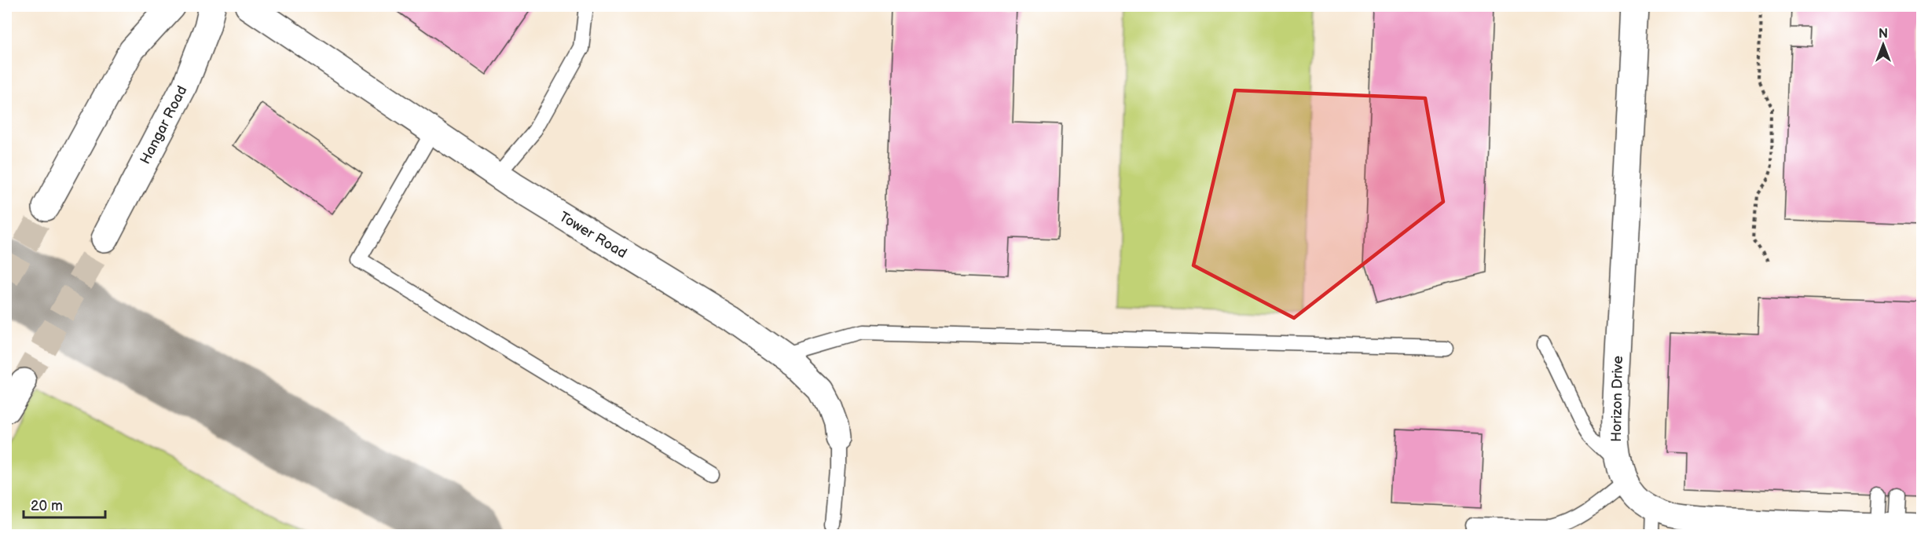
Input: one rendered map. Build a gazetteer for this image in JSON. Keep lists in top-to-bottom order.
{
  "streets": {
    "street": ["Hangar Road", "Tower Road", "Horizon Drive"]
  },
  "scale_bar": "20 m",
  "north": "top"
}
